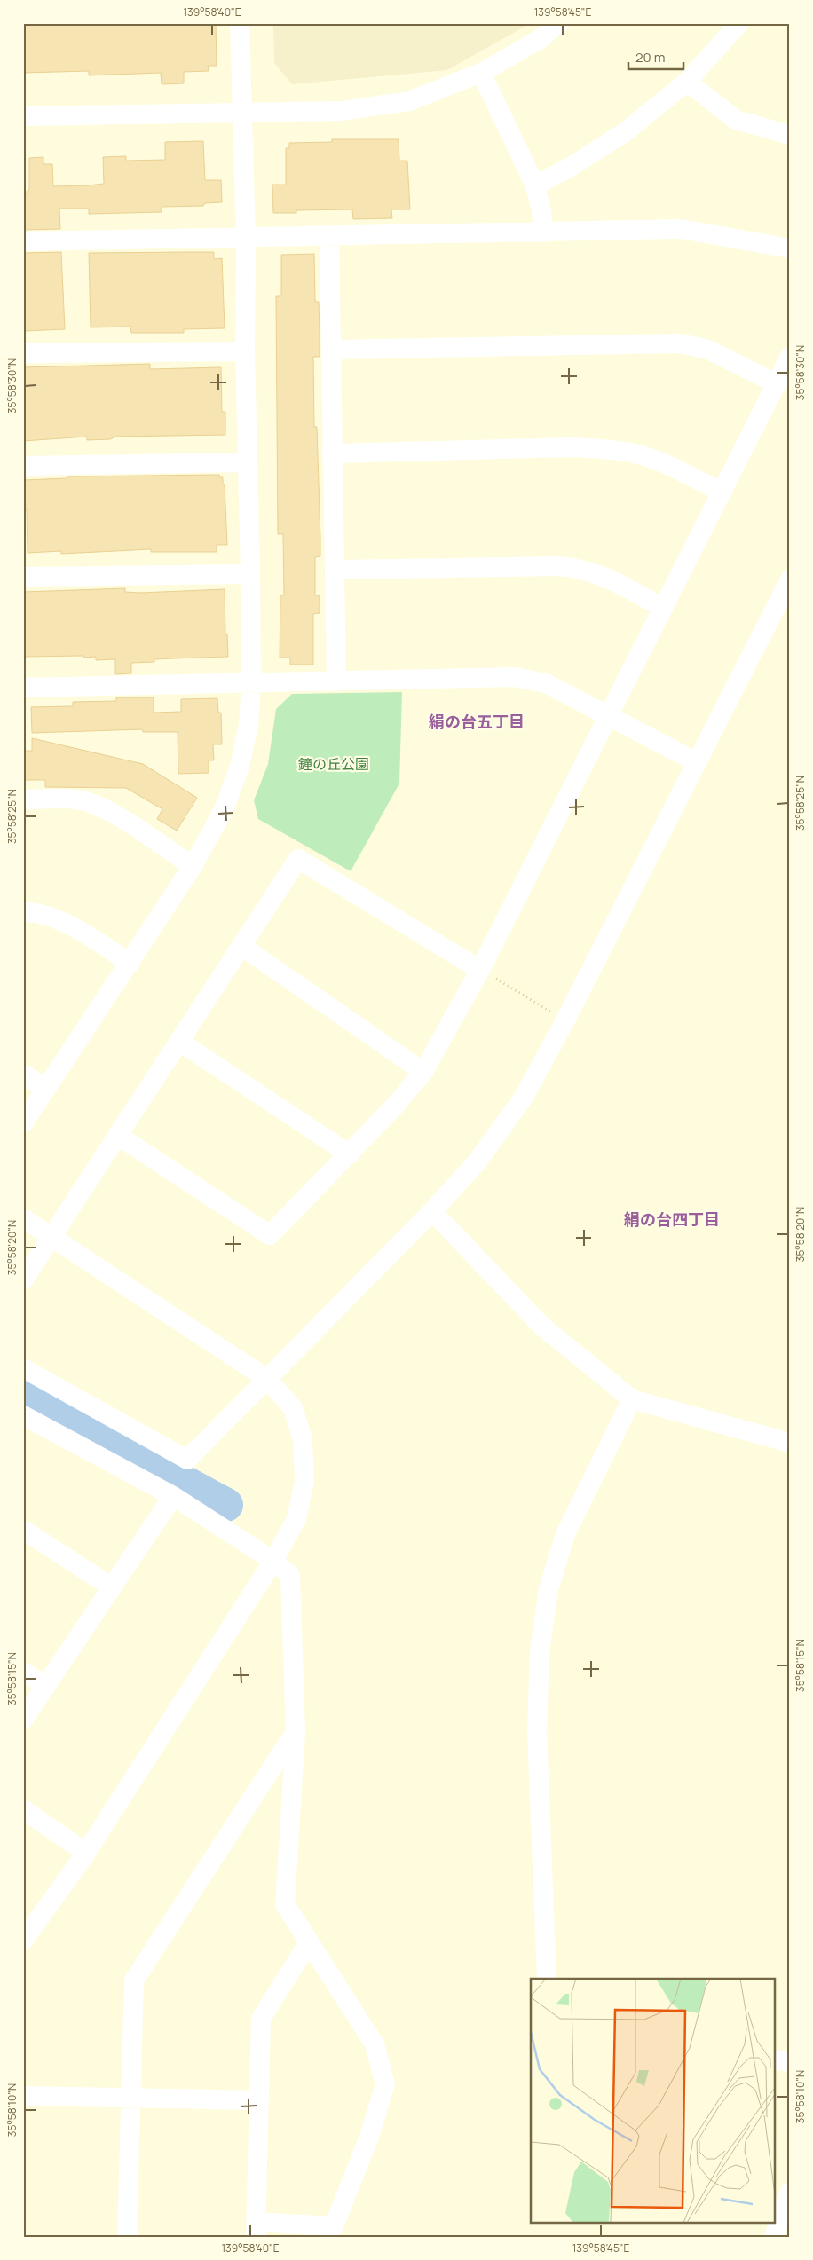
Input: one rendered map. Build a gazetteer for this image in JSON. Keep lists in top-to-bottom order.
{
  "districts": ["絹の台五丁目", "絹の台四丁目"],
  "parks": ["鐘の丘公園"],
  "scale_bar": "20 m",
  "coordinates": [
    "139°58'40\"E",
    "139°58'45\"E",
    "35°58'30\"N",
    "35°58'25\"N",
    "35°58'20\"N",
    "35°58'15\"N",
    "35°58'10\"N"
  ]
}
